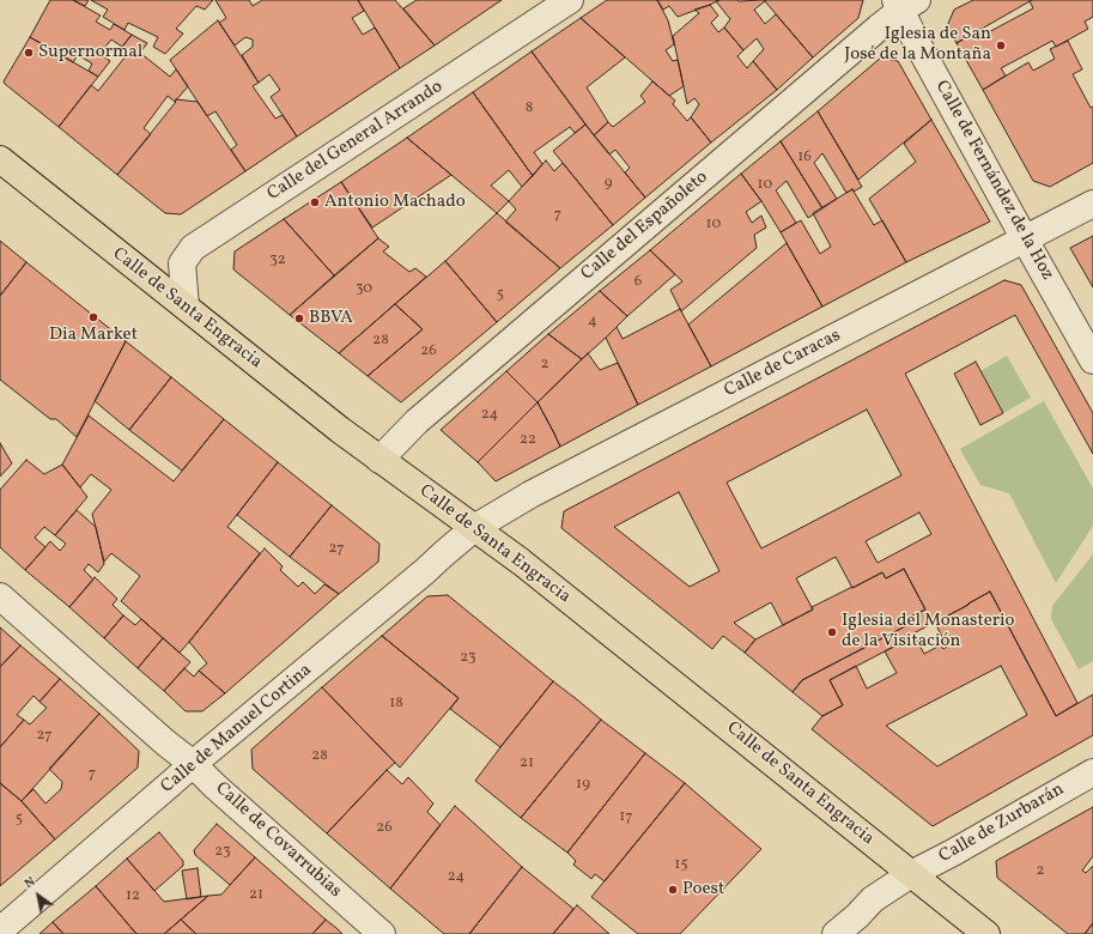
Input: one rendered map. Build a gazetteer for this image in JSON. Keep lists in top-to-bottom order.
{
  "streets": {
    "main road": ["Calle de Santa Engracia"],
    "street": [
      "Calle del General Arrando",
      "Calle de Fernández de la Hoz",
      "Calle del Españoleto",
      "Calle de Caracas",
      "Calle de Manuel Cortina",
      "Calle de Zurbarán",
      "Calle de Covarrubias"
    ]
  },
  "crossings": [
    ["Calle del General Arrando", "Calle de Santa Engracia"],
    ["Calle de Fernández de la Hoz", "Calle del Españoleto"],
    ["Calle de Fernández de la Hoz", "Calle de Caracas"],
    ["Calle del Españoleto", "Calle de Santa Engracia"],
    ["Calle de Santa Engracia", "Calle de Caracas"],
    ["Calle de Santa Engracia", "Calle de Manuel Cortina"],
    ["Calle de Santa Engracia", "Calle de Zurbarán"],
    ["Calle de Caracas", "Calle de Manuel Cortina"],
    ["Calle de Manuel Cortina", "Calle de Covarrubias"]
  ],
  "places": [
    "Iglesia de San José de la Montaña",
    "Supernormal",
    "Antonio Machado",
    "Dia Market",
    "BBVA",
    "Iglesia del Monasterio de la Visitación",
    "Poest"
  ],
  "house_numbers": [
    "8",
    "16",
    "9",
    "10",
    "7",
    "10",
    "32",
    "6",
    "30",
    "5",
    "4",
    "28",
    "26",
    "2",
    "24",
    "22",
    "27",
    "23",
    "18",
    "27",
    "28",
    "21",
    "7",
    "19",
    "17",
    "5",
    "26",
    "23",
    "15",
    "2",
    "24",
    "21",
    "12"
  ],
  "north": "top left"
}
